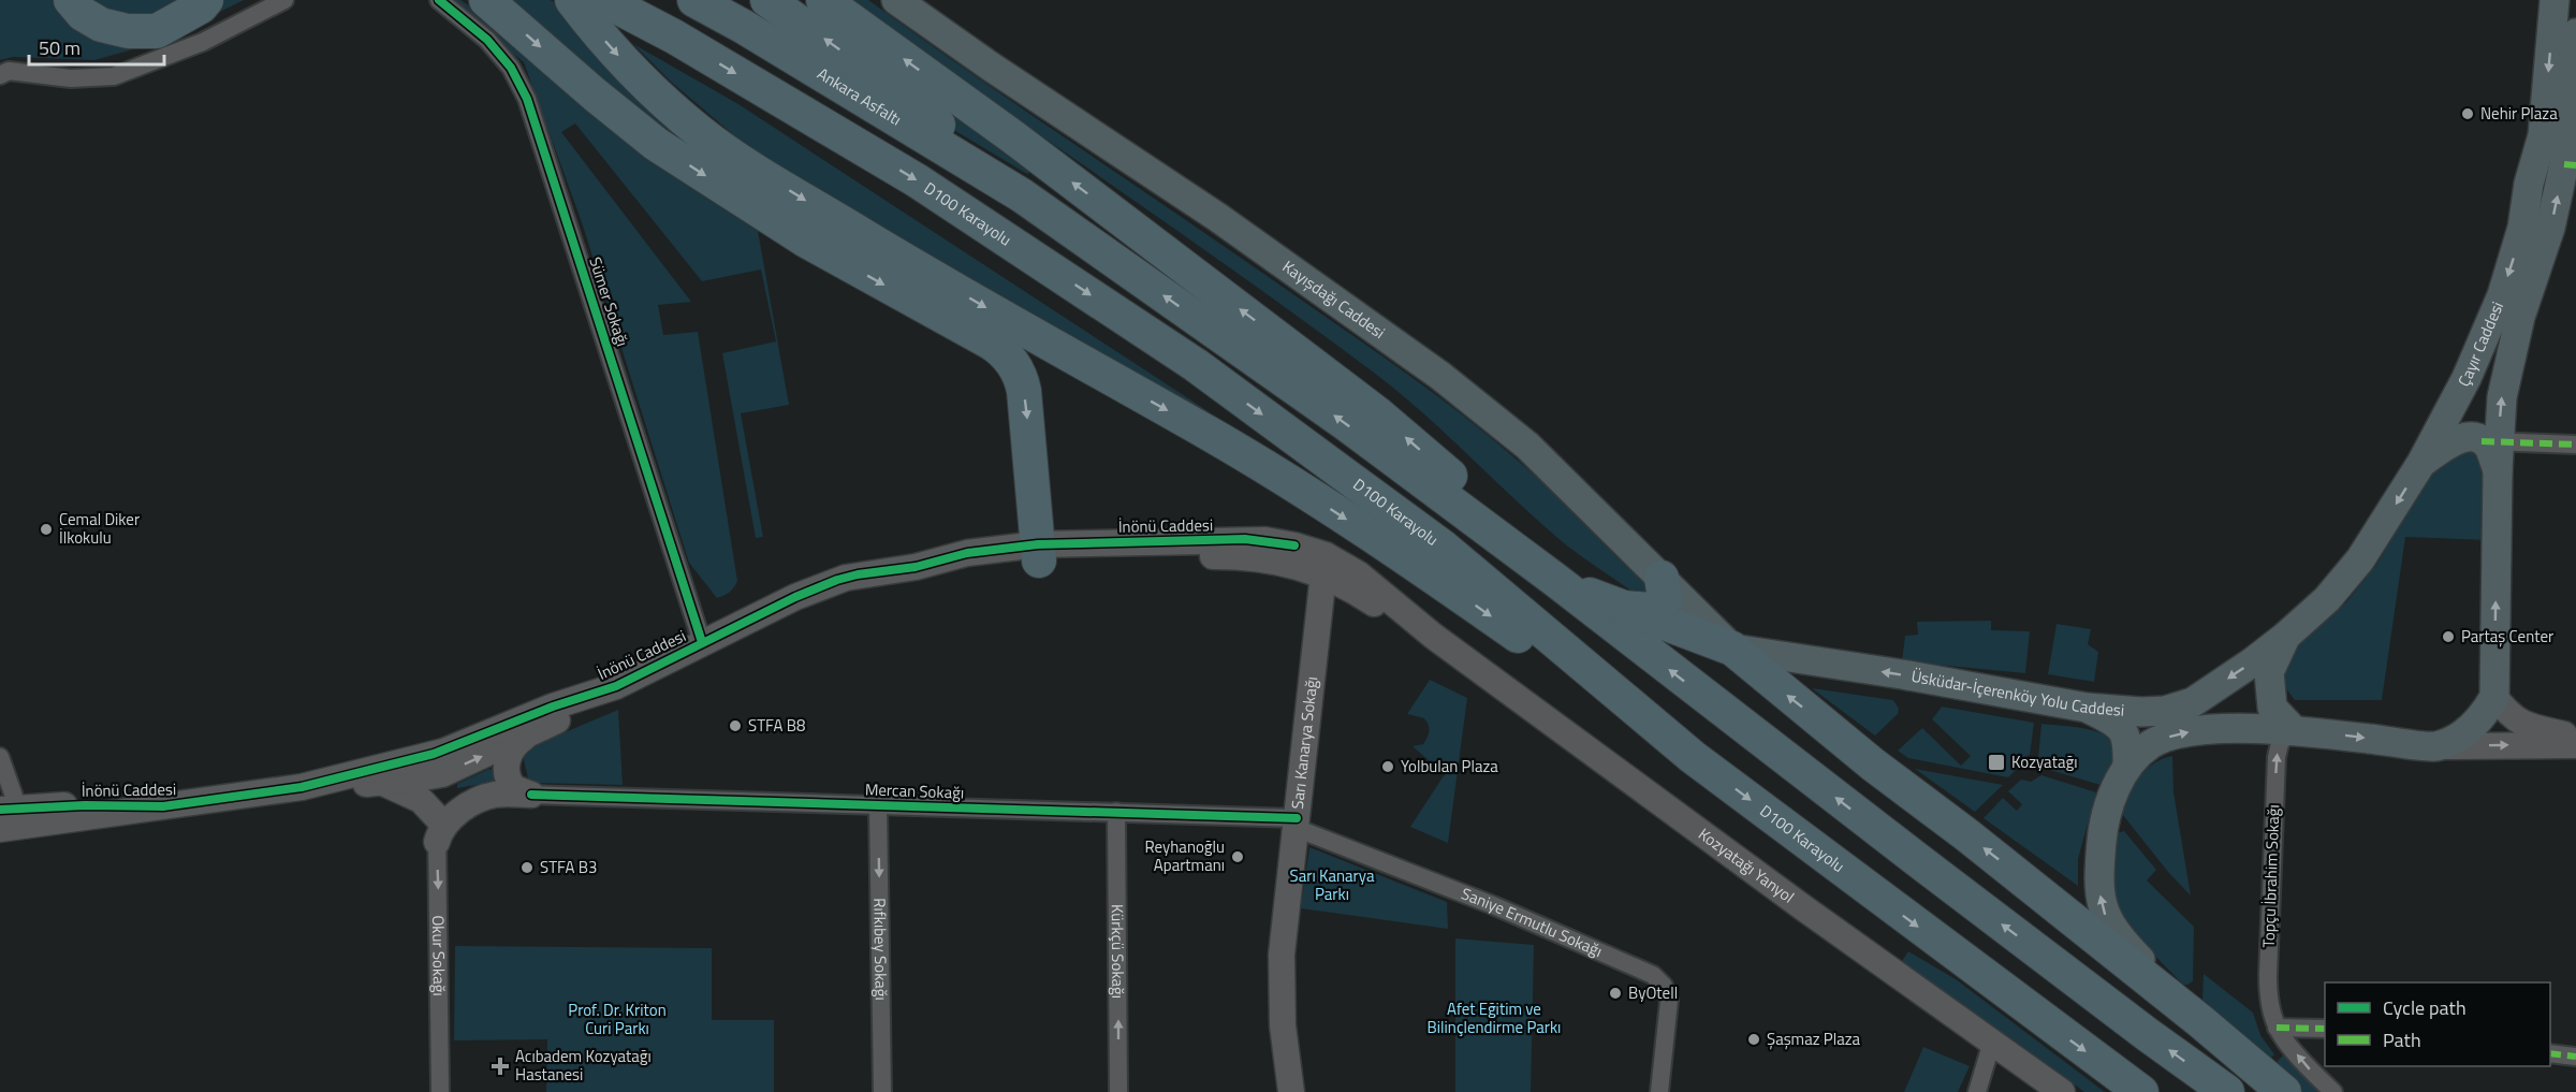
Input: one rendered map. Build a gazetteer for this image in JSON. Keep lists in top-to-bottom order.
{
  "streets": {
    "highway": ["Ankara Asfaltı", "D100 Karayolu"],
    "main road": [
      "Kayışdağı Caddesi",
      "Çayır Caddesi",
      "İnönü Caddesi",
      "Üsküdar-İçerenköy Yolu Caddesi",
      "Sarı Kanarya Sokağı",
      "Kozyatağı Yanyol"
    ],
    "street": [
      "Sümer Sokağı",
      "Mercan Sokağı",
      "Topçu İbrahim Sokağı",
      "Saniye Ermutlu Sokağı",
      "Rıfkıbey Sokağı",
      "Kürkçü Sokağı",
      "Okur Sokağı"
    ]
  },
  "crossings": [
    ["Kayışdağı Caddesi", "Üsküdar-İçerenköy Yolu Caddesi"],
    ["Sümer Sokağı", "İnönü Caddesi"],
    ["Çayır Caddesi", "Üsküdar-İçerenköy Yolu Caddesi"],
    ["İnönü Caddesi", "Kozyatağı Yanyol"],
    ["Sarı Kanarya Sokağı", "Mercan Sokağı"],
    ["Sarı Kanarya Sokağı", "Saniye Ermutlu Sokağı"],
    ["Mercan Sokağı", "Saniye Ermutlu Sokağı"],
    ["Mercan Sokağı", "Rıfkıbey Sokağı"],
    ["Mercan Sokağı", "Kürkçü Sokağı"]
  ],
  "one_way": [
    "Topçu İbrahim Sokağı",
    "Rıfkıbey Sokağı",
    "Kürkçü Sokağı",
    "Okur Sokağı"
  ],
  "parks": ["Sarı Kanarya Parkı", "Afet Eğitim ve Bilinçlendirme Parkı", "Prof. Dr. Kriton Curi Parkı"],
  "places": {
    "other": [
      "Nehir Plaza",
      "Cemal Diker İlkokulu",
      "Partaş Center",
      "STFA B8",
      "Yolbulan Plaza",
      "Reyhanoğlu Apartmanı",
      "STFA B3",
      "ByOtell",
      "Şaşmaz Plaza"
    ],
    "transit": ["Kozyatağı"],
    "health": ["Acıbadem Kozyatağı Hastanesi"]
  },
  "legend": ["Cycle path", "Path"],
  "scale_bar": "50 m"
}
